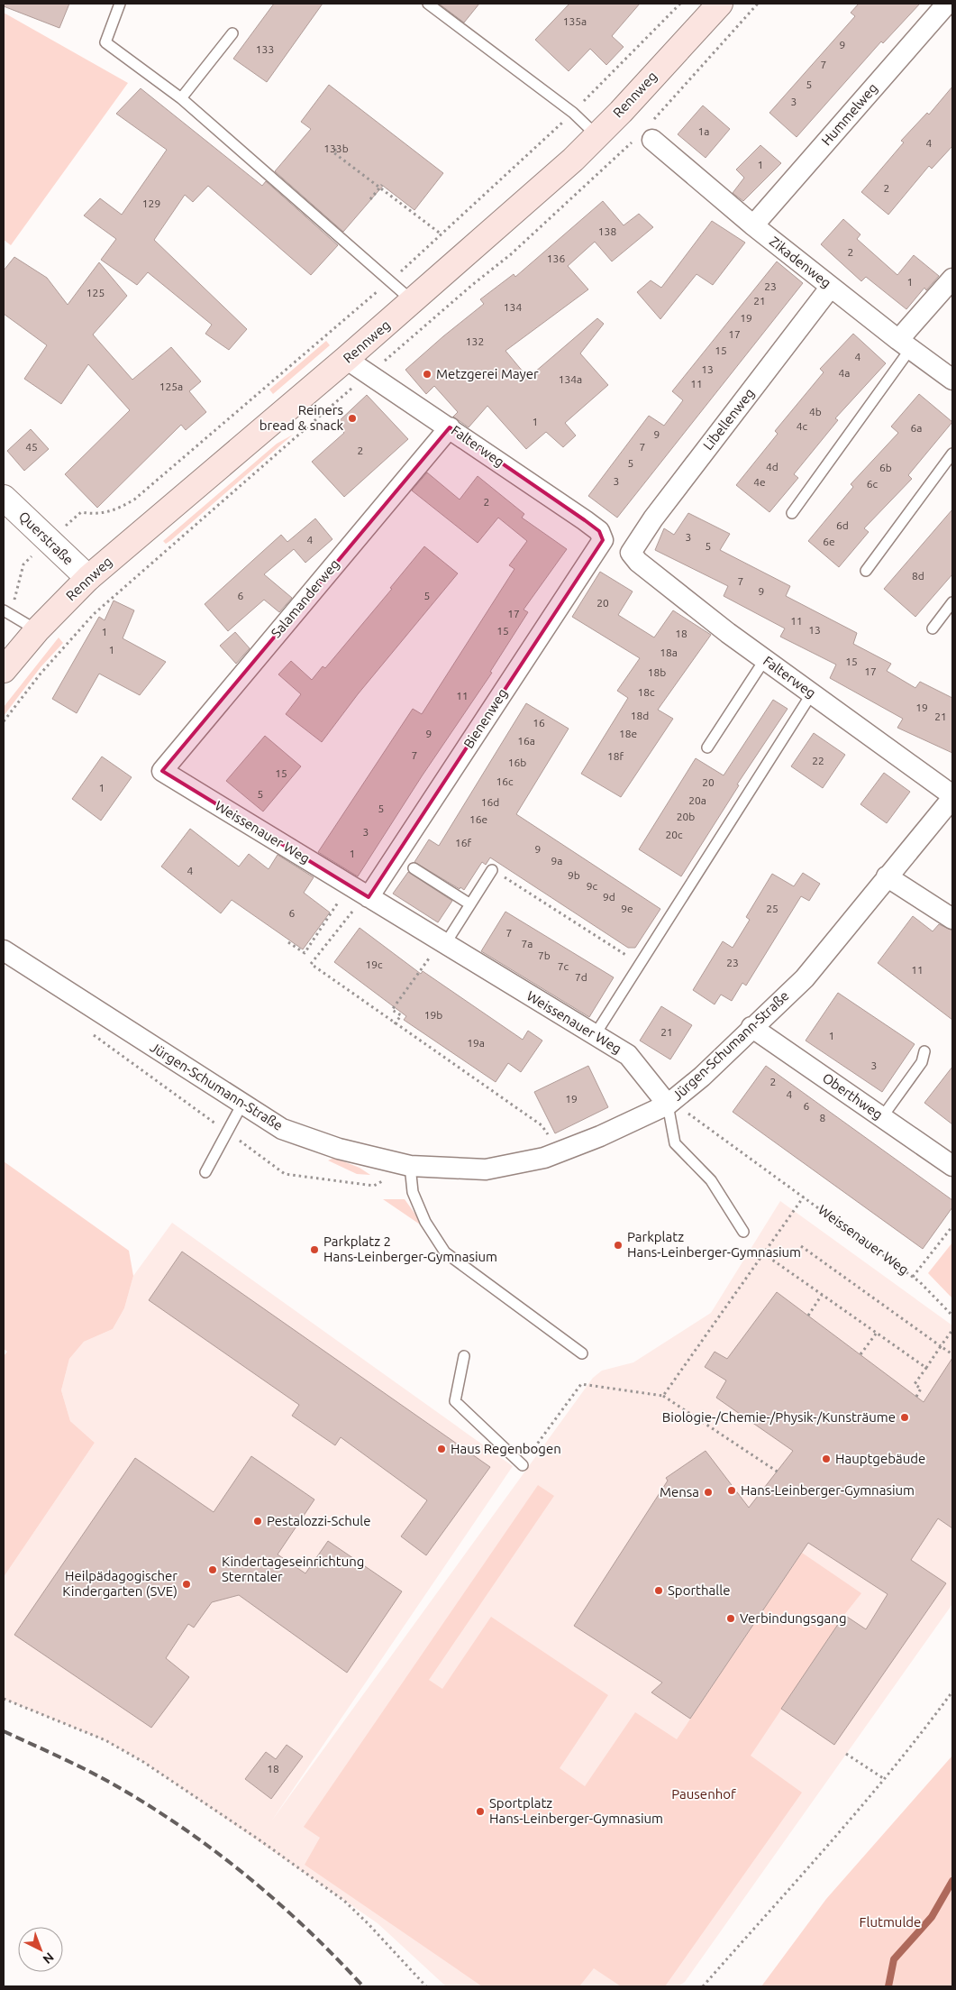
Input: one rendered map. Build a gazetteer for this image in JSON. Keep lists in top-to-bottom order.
{
  "streets": {
    "main road": ["Rennweg"],
    "street": [
      "Hummelweg",
      "Zikadenweg",
      "Libellenweg",
      "Falterweg",
      "Querstraße",
      "Salamanderweg",
      "Bienenweg",
      "Weissenauer Weg",
      "Jürgen-Schumann-Straße",
      "Oberthweg"
    ]
  },
  "crossings": [
    ["Rennweg", "Falterweg"],
    ["Rennweg", "Querstraße"],
    ["Hummelweg", "Zikadenweg"],
    ["Zikadenweg", "Libellenweg"],
    ["Libellenweg", "Falterweg"],
    ["Falterweg", "Salamanderweg"],
    ["Falterweg", "Bienenweg"],
    ["Falterweg", "Jürgen-Schumann-Straße"],
    ["Salamanderweg", "Weissenauer Weg"],
    ["Bienenweg", "Weissenauer Weg"],
    ["Weissenauer Weg", "Jürgen-Schumann-Straße"],
    ["Jürgen-Schumann-Straße", "Oberthweg"]
  ],
  "parks": ["Pausenhof", "Flutmulde"],
  "places": [
    "Metzgerei Mayer",
    "Reiners bread & snack",
    "Parkplatz Hans-Leinberger-Gymnasium",
    "Parkplatz 2 Hans-Leinberger-Gymnasium",
    "Biologie-/Chemie-/Physik-/Kunsträume",
    "Haus Regenbogen",
    "Hauptgebäude",
    "Hans-Leinberger-Gymnasium",
    "Mensa",
    "Pestalozzi-Schule",
    "Kindertageseinrichtung Sterntaler",
    "Heilpädagogischer Kindergarten (SVE)",
    "Sporthalle",
    "Verbindungsgang",
    "Sportplatz Hans-Leinberger-Gymnasium"
  ],
  "house_numbers": [
    "135a",
    "9",
    "133",
    "7",
    "5",
    "3",
    "1a",
    "4",
    "133b",
    "1",
    "2",
    "129",
    "138",
    "2",
    "136",
    "1",
    "23",
    "125",
    "21",
    "134",
    "19",
    "17",
    "132",
    "15",
    "4",
    "13",
    "4a",
    "134a",
    "11",
    "125a",
    "4b",
    "1",
    "4c",
    "6a",
    "9",
    "45",
    "7",
    "2",
    "5",
    "4d",
    "6b",
    "3",
    "4e",
    "6c",
    "2",
    "6d",
    "3",
    "4",
    "6e",
    "5",
    "8d",
    "7",
    "9",
    "6",
    "5",
    "20",
    "17",
    "11",
    "13",
    "15",
    "1",
    "18",
    "1",
    "18a",
    "15",
    "17",
    "18b",
    "18c",
    "11",
    "19",
    "18d",
    "21",
    "16",
    "9",
    "18e",
    "16a",
    "7",
    "18f",
    "22",
    "16b",
    "15",
    "16c",
    "20",
    "1",
    "5",
    "20a",
    "16d",
    "5",
    "20b",
    "16e",
    "3",
    "20c",
    "16f",
    "9",
    "1",
    "9a",
    "4",
    "9b",
    "9c",
    "9d",
    "9e",
    "25",
    "6",
    "7",
    "7a",
    "7b",
    "23",
    "19c",
    "7c",
    "11",
    "7d",
    "19b",
    "21",
    "1",
    "19a",
    "3",
    "2",
    "4",
    "19",
    "6",
    "8",
    "18"
  ],
  "north": "bottom right"
}
